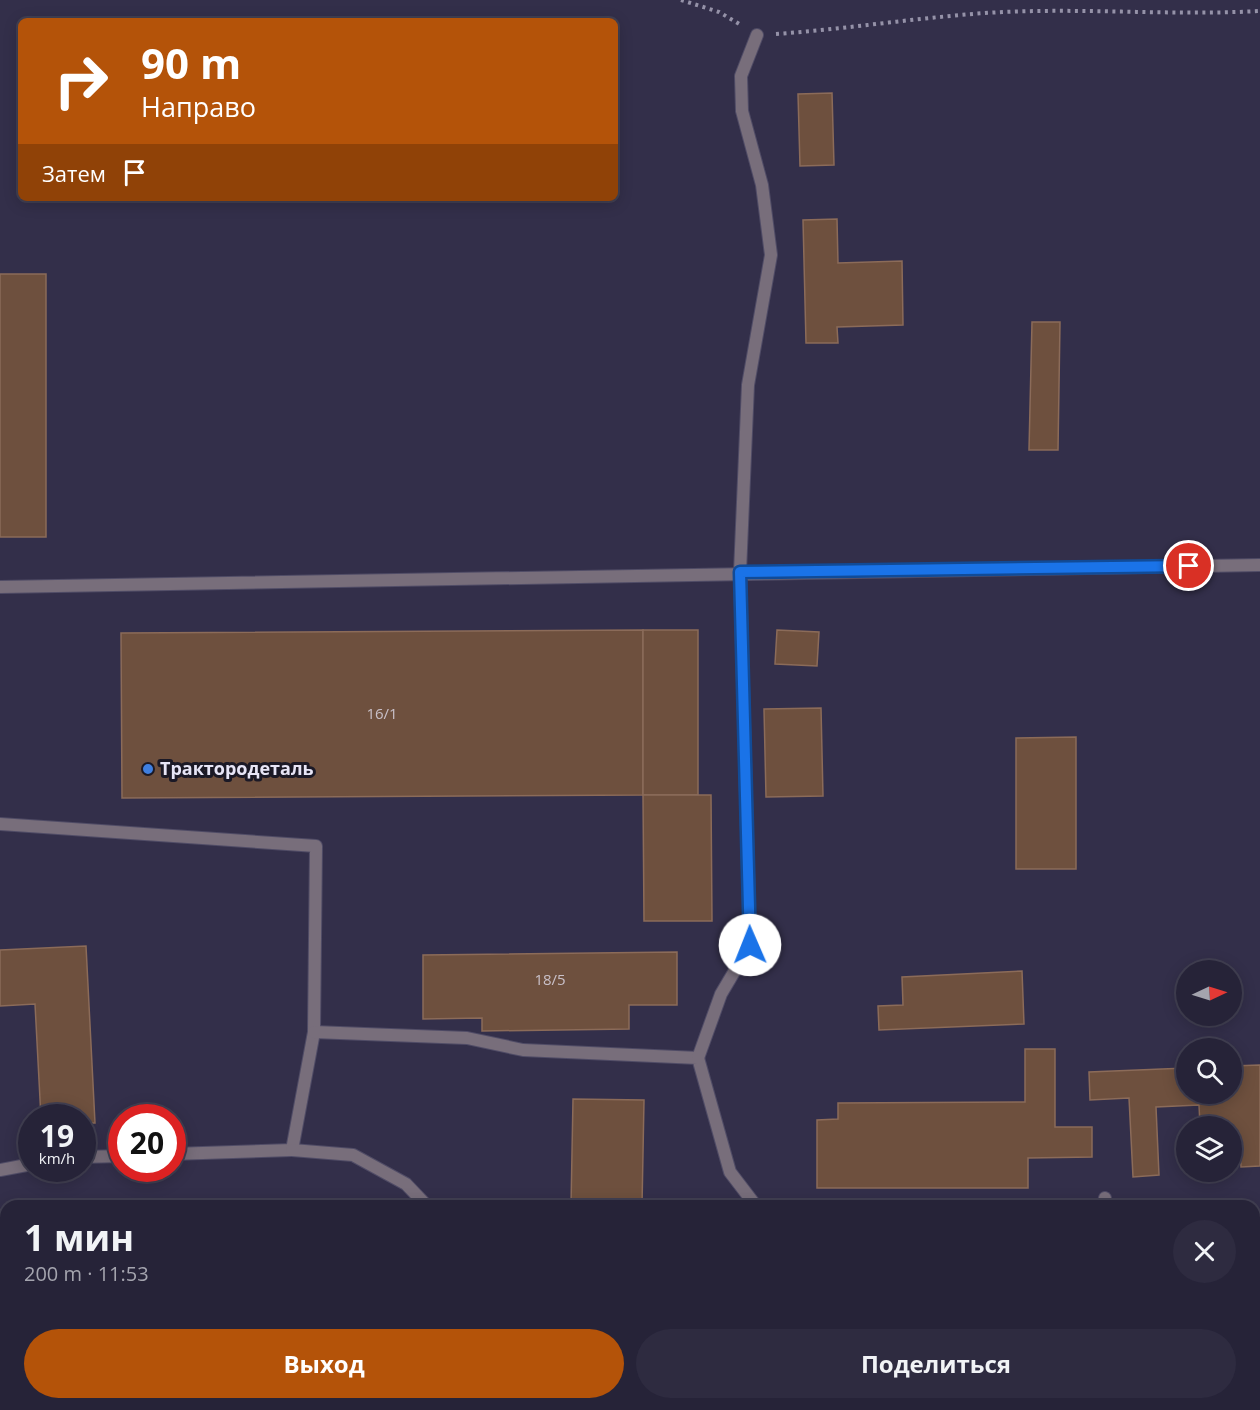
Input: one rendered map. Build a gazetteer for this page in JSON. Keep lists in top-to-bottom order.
{
  "places": ["Трактородеталь"],
  "house_numbers": ["16/1", "18/5"],
  "north": "right",
  "page": {
    "turn": ["90 m", "Направо"],
    "then": "Затем",
    "speed": "19 km/h",
    "limit": "20",
    "heading": ["1 мин", "200 m · 11:53"],
    "buttons": ["Выход", "Поделиться"]
  }
}
